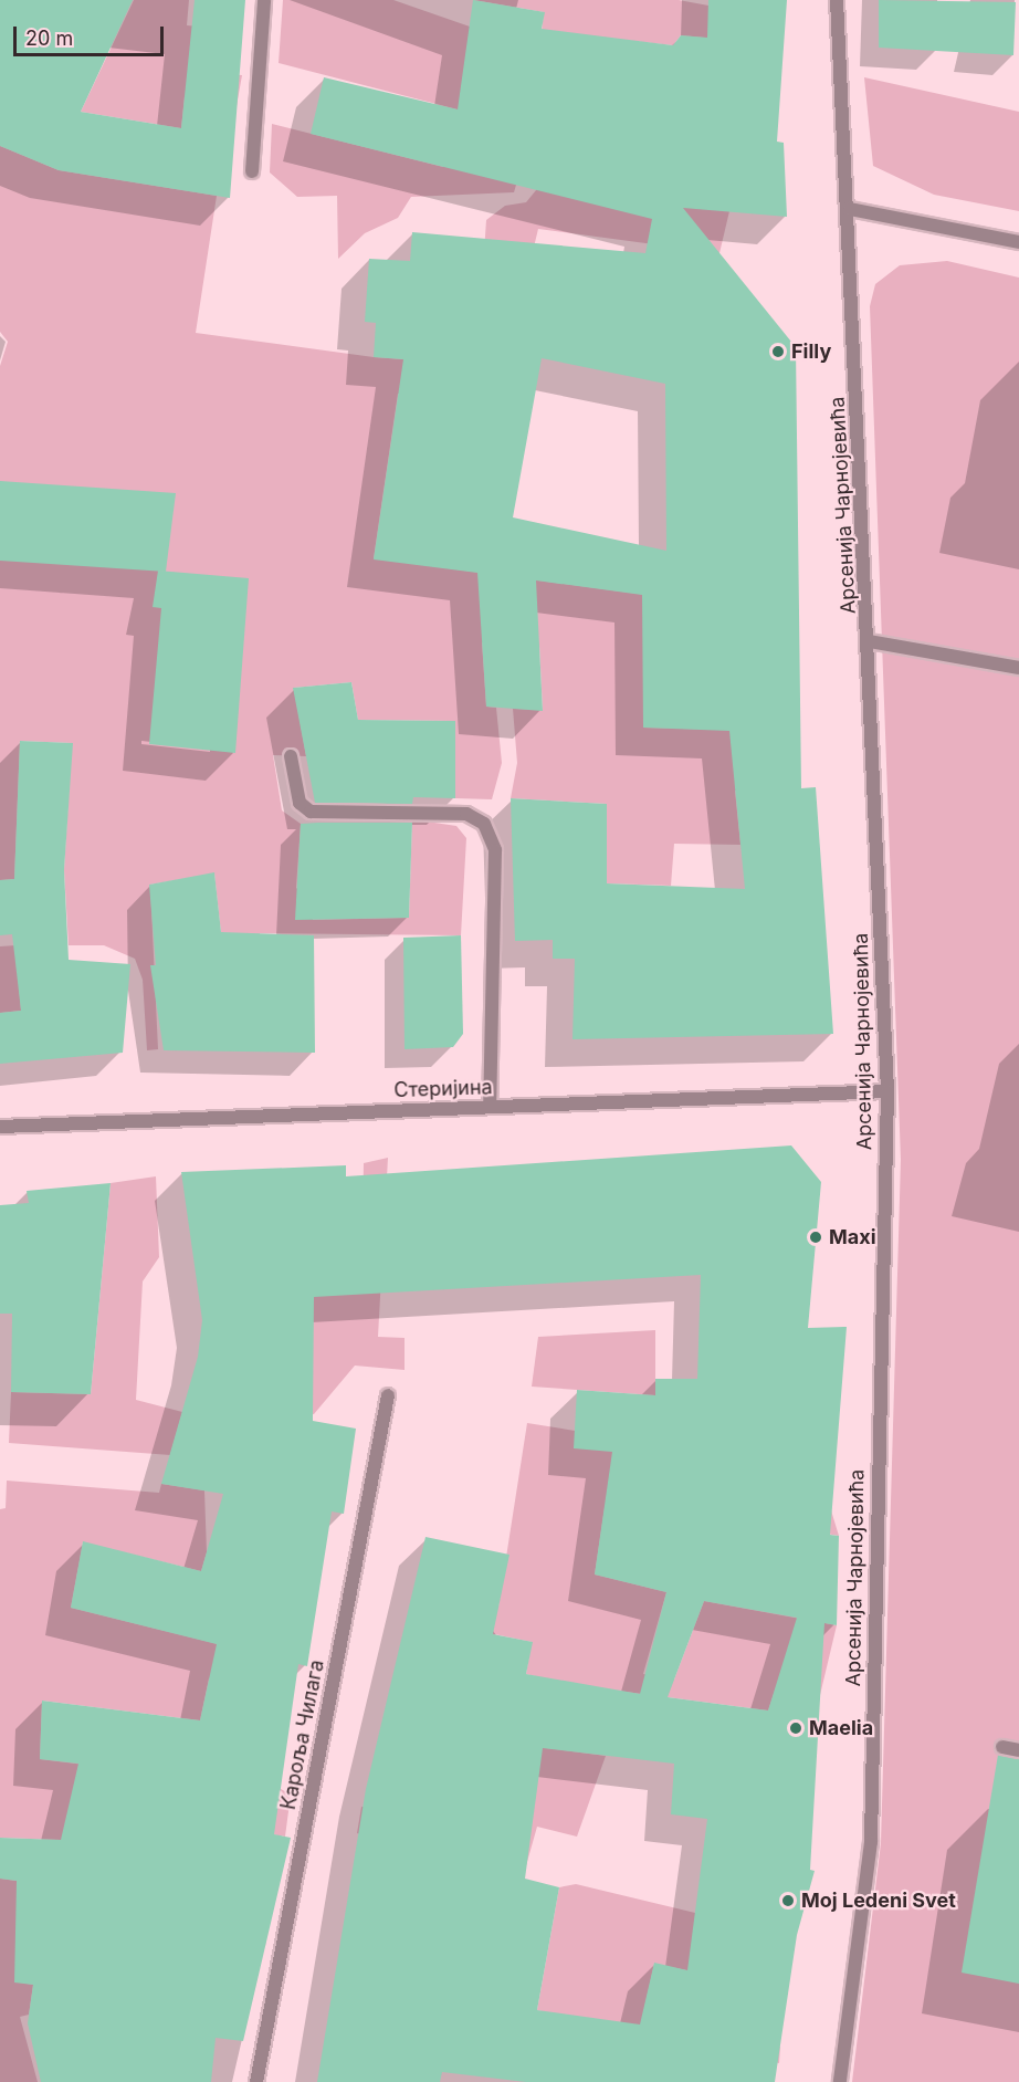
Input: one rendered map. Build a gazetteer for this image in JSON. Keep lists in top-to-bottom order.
{
  "streets": {
    "street": ["Арсенија Чарнојевића", "Стеријина", "Кароља Чилага"]
  },
  "crossings": [
    ["Арсенија Чарнојевића", "Стеријина"]
  ],
  "places": [
    "Filly",
    "Maxi",
    "Maelia",
    "Moj Ledeni Svet"
  ],
  "scale_bar": "20 m"
}
